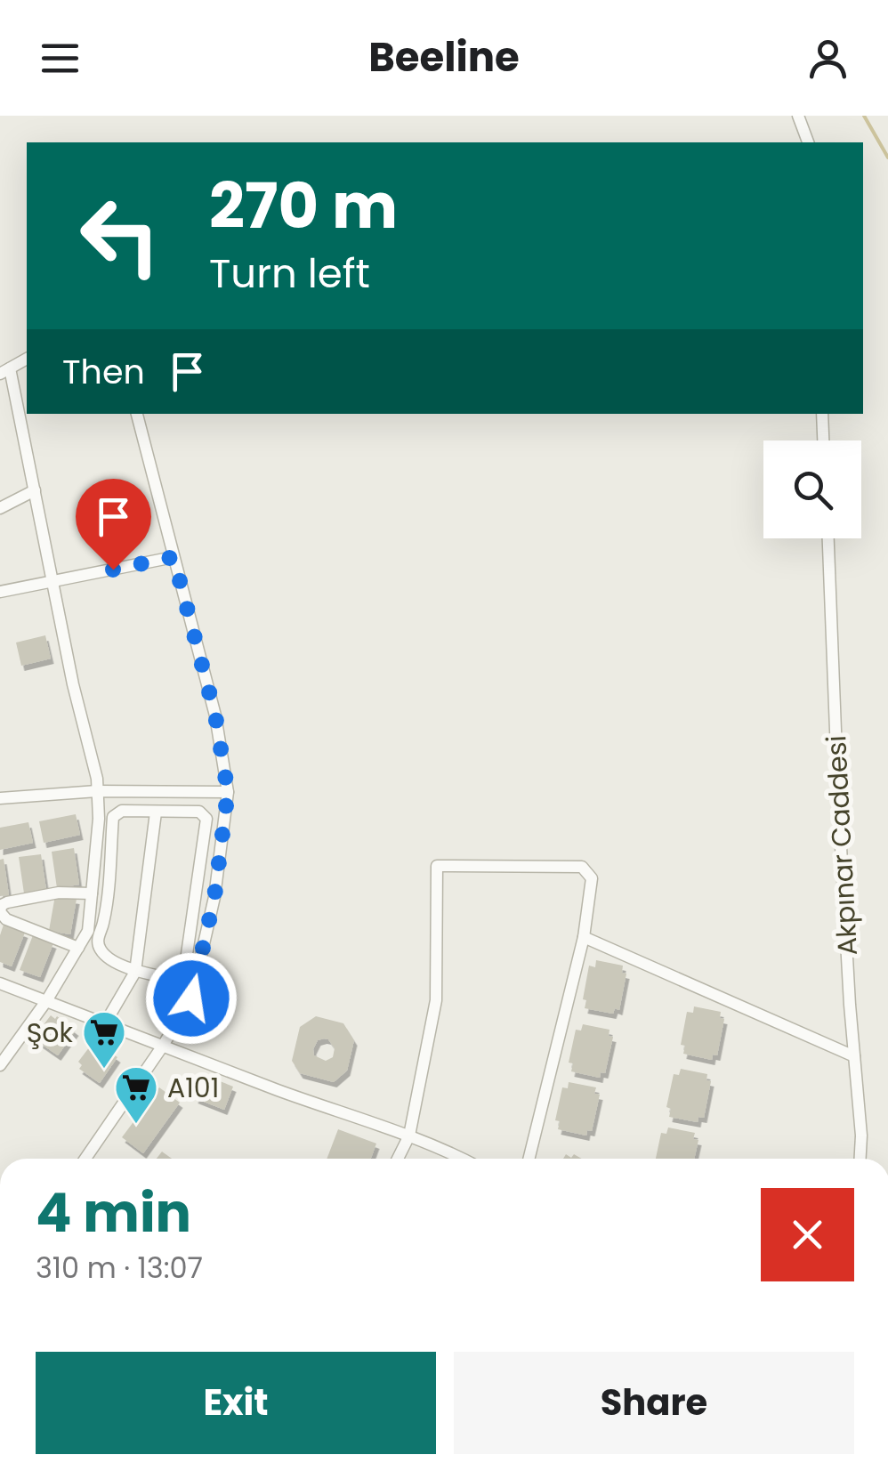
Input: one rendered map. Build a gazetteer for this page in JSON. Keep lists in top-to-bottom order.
{
  "streets": {
    "street": ["Akpınar Caddesi"]
  },
  "places": {
    "supermarket": ["Şok", "A101"]
  },
  "page": {
    "header": "Beeline",
    "turn": ["270 m", "Turn left"],
    "then": "Then",
    "heading": ["4 min", "310 m · 13:07"],
    "buttons": ["Exit", "Share"]
  }
}
